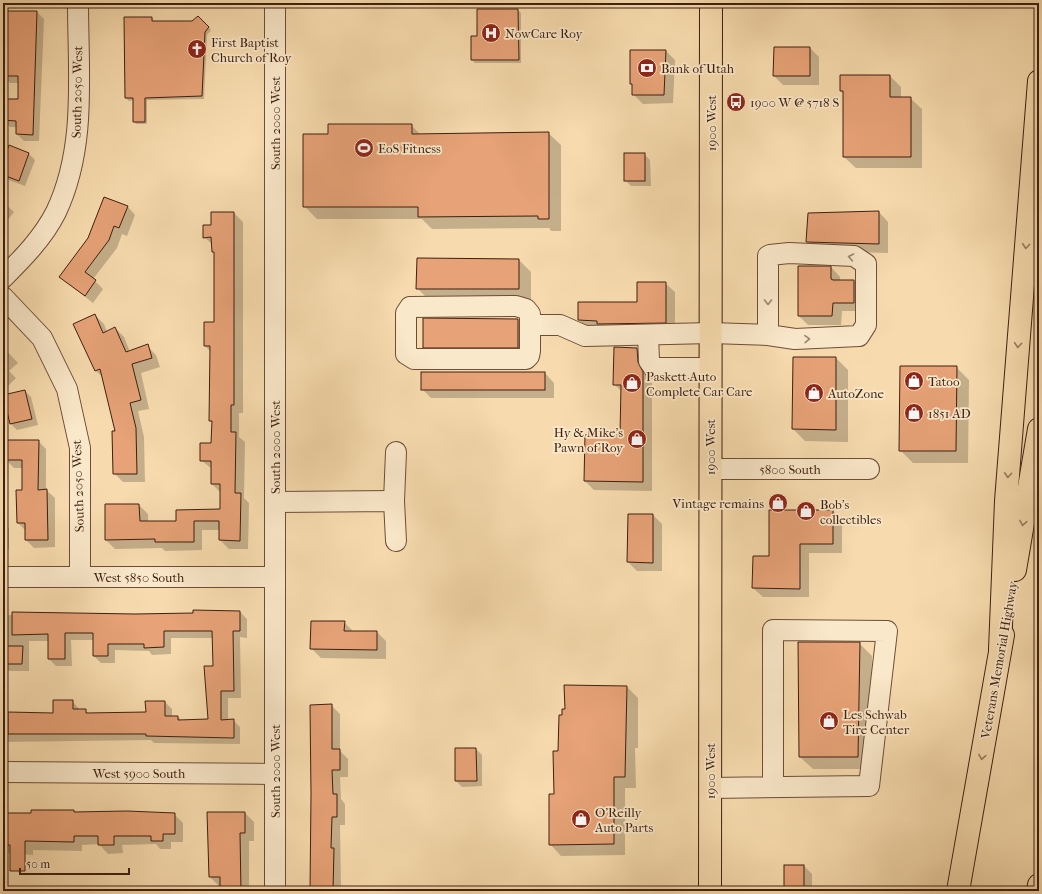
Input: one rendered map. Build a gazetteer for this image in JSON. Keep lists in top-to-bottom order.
{
  "streets": {
    "main road": ["1900 West", "Veterans Memorial Highway"],
    "street": [
      "South 2050 West",
      "South 2000 West",
      "5800 South",
      "West 5850 South",
      "West 5900 South"
    ]
  },
  "crossings": [
    ["South 2050 West", "West 5850 South"],
    ["South 2000 West", "West 5850 South"],
    ["South 2000 West", "West 5900 South"],
    ["1900 West", "5800 South"]
  ],
  "places": {
    "hospital": ["NowCare Roy"],
    "church": ["First Baptist Church of Roy"],
    "bank": ["Bank of Utah"],
    "bus stop": ["1900 W @ 5718 S"],
    "sports": ["EoS Fitness"],
    "shop": [
      "Tatoo",
      "Paskett Auto Complete Car Care",
      "AutoZone",
      "1851 AD",
      "Hy & Mike's Pawn of Roy",
      "Vintage remains",
      "Bob's collectibles",
      "Les Schwab Tire Center",
      "O'Reilly Auto Parts"
    ]
  },
  "scale_bar": "50 m"
}
